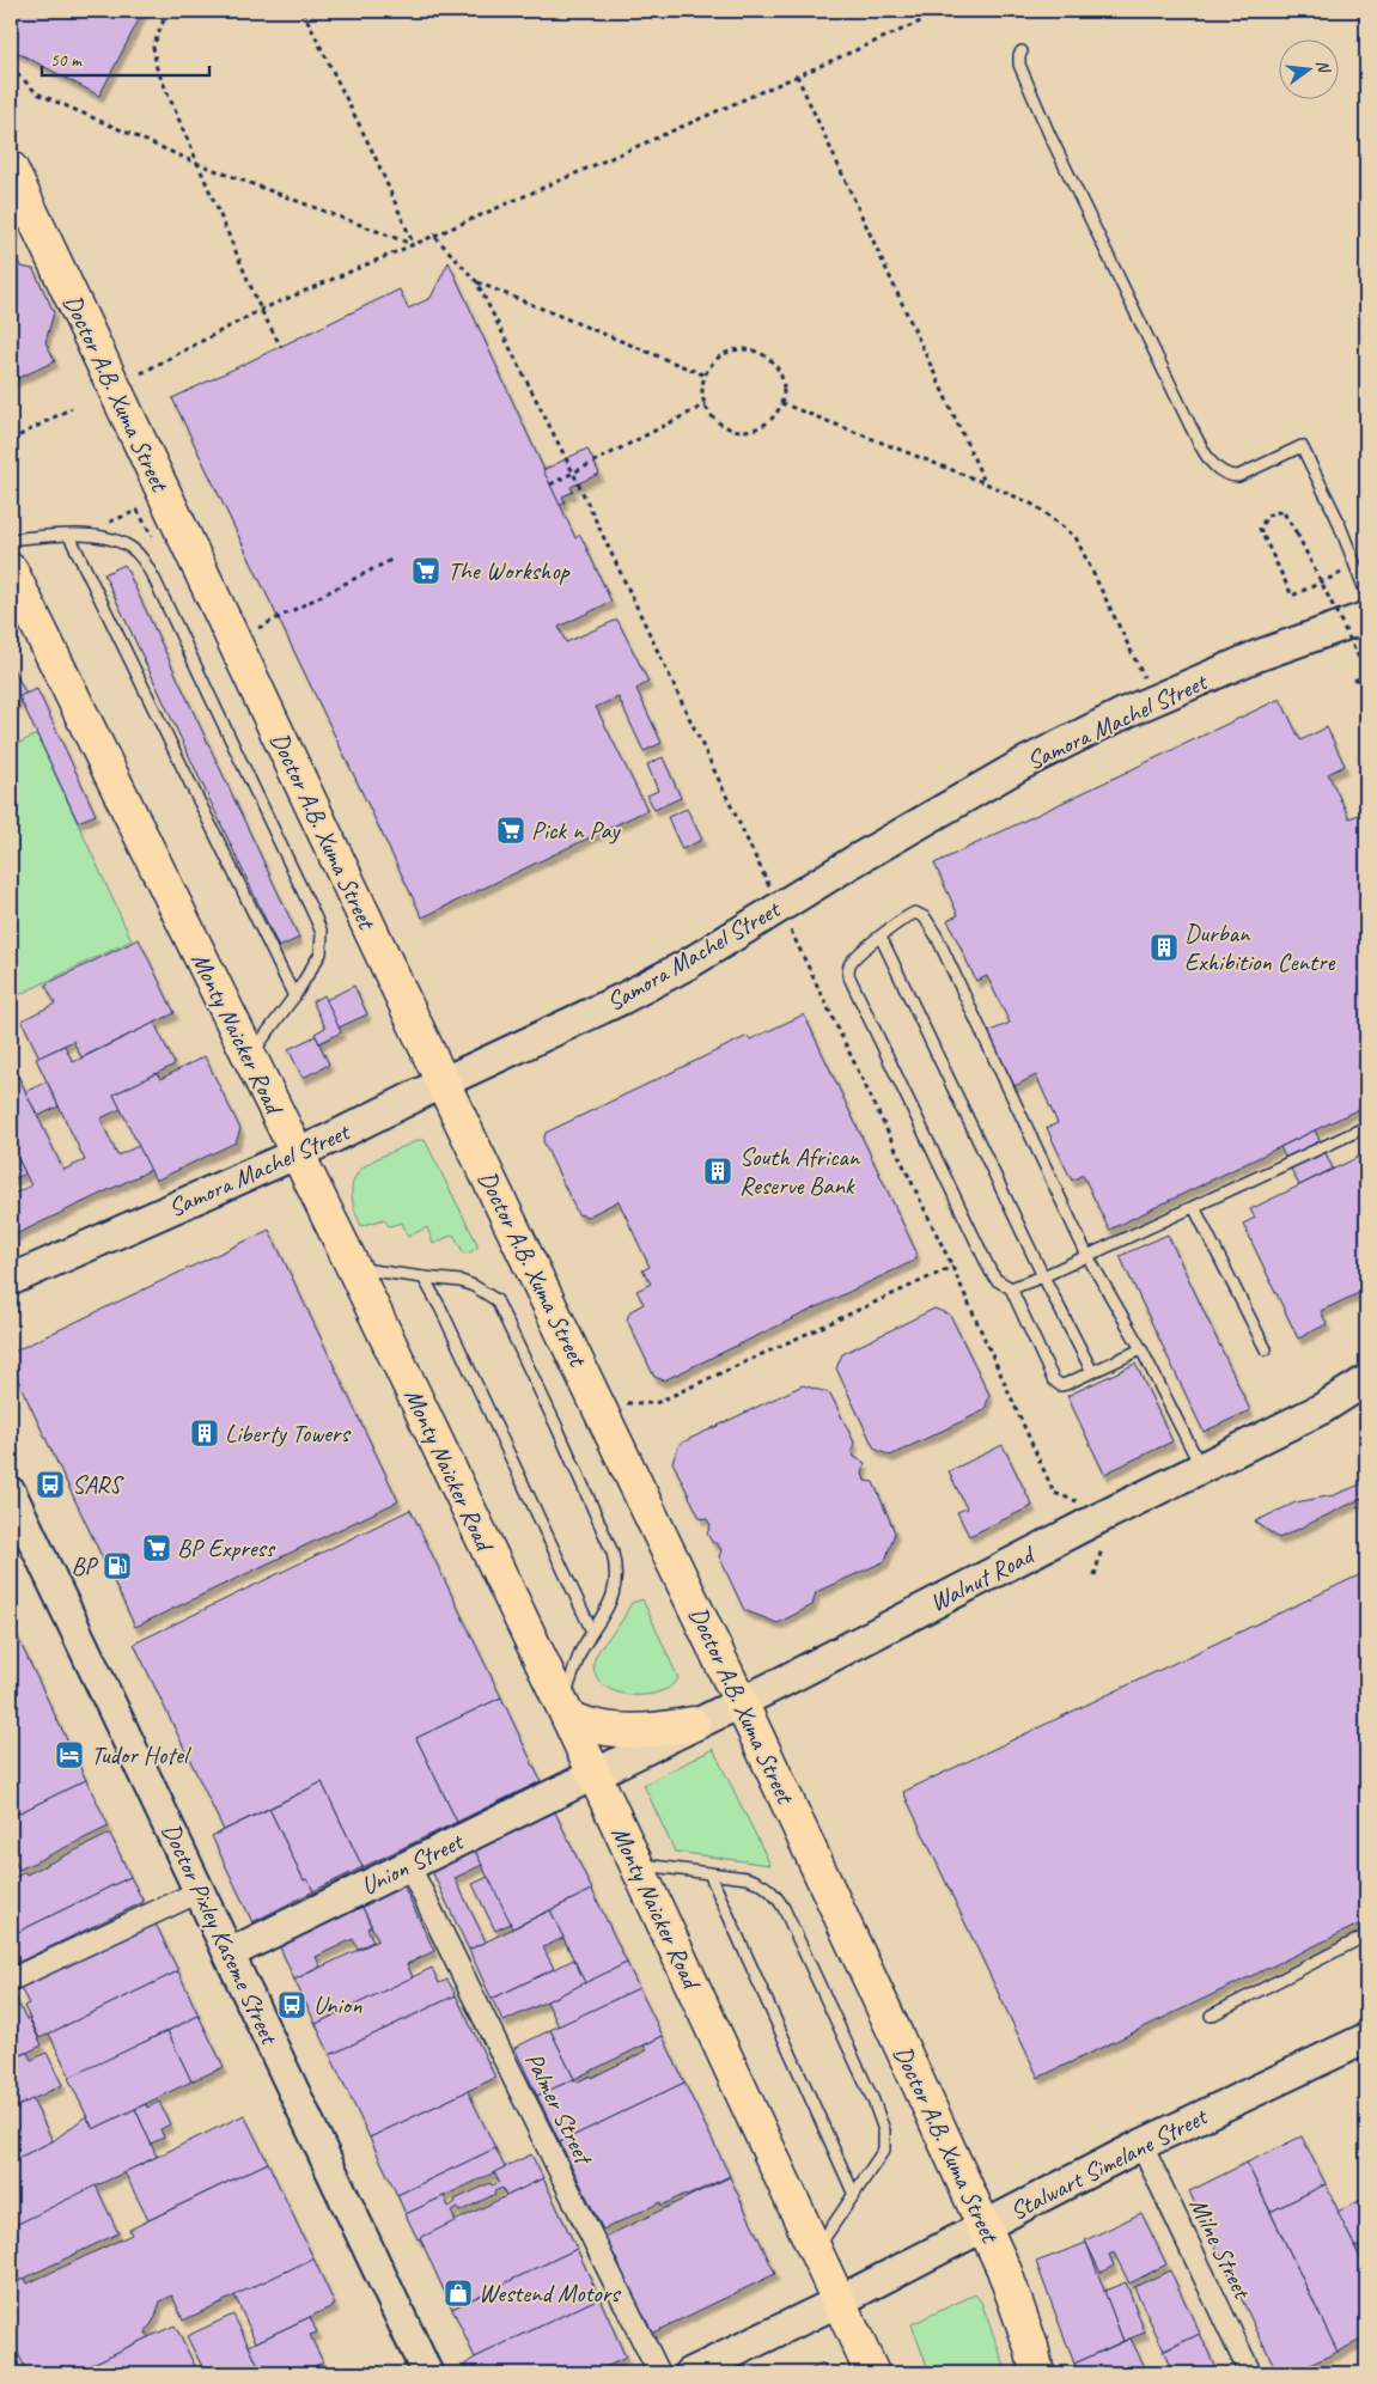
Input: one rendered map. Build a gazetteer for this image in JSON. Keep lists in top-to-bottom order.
{
  "streets": {
    "main road": [
      "Doctor A.B. Xuma Street",
      "Samora Machel Street",
      "Monty Naicker Road",
      "Walnut Road",
      "Union Street",
      "Doctor Pixley Kaseme Street",
      "Stalwart Simelane Street"
    ],
    "street": ["Palmer Street", "Milne Street"]
  },
  "crossings": [
    ["Doctor A.B. Xuma Street", "Samora Machel Street"],
    ["Doctor A.B. Xuma Street", "Walnut Road"],
    ["Doctor A.B. Xuma Street", "Stalwart Simelane Street"],
    ["Samora Machel Street", "Monty Naicker Road"],
    ["Monty Naicker Road", "Walnut Road"],
    ["Monty Naicker Road", "Union Street"],
    ["Monty Naicker Road", "Stalwart Simelane Street"],
    ["Walnut Road", "Union Street"],
    ["Union Street", "Doctor Pixley Kaseme Street"],
    ["Union Street", "Palmer Street"],
    ["Stalwart Simelane Street", "Milne Street"]
  ],
  "places": {
    "supermarket": ["The Workshop", "Pick n Pay", "BP Express"],
    "building": ["Durban Exhibition Centre", "South African Reserve Bank", "Liberty Towers"],
    "bus stop": ["SARS", "Union"],
    "fuel station": ["BP"],
    "hotel": ["Tudor Hotel"],
    "shop": ["Westend Motors"]
  },
  "scale_bar": "50 m",
  "north": "right"
}
